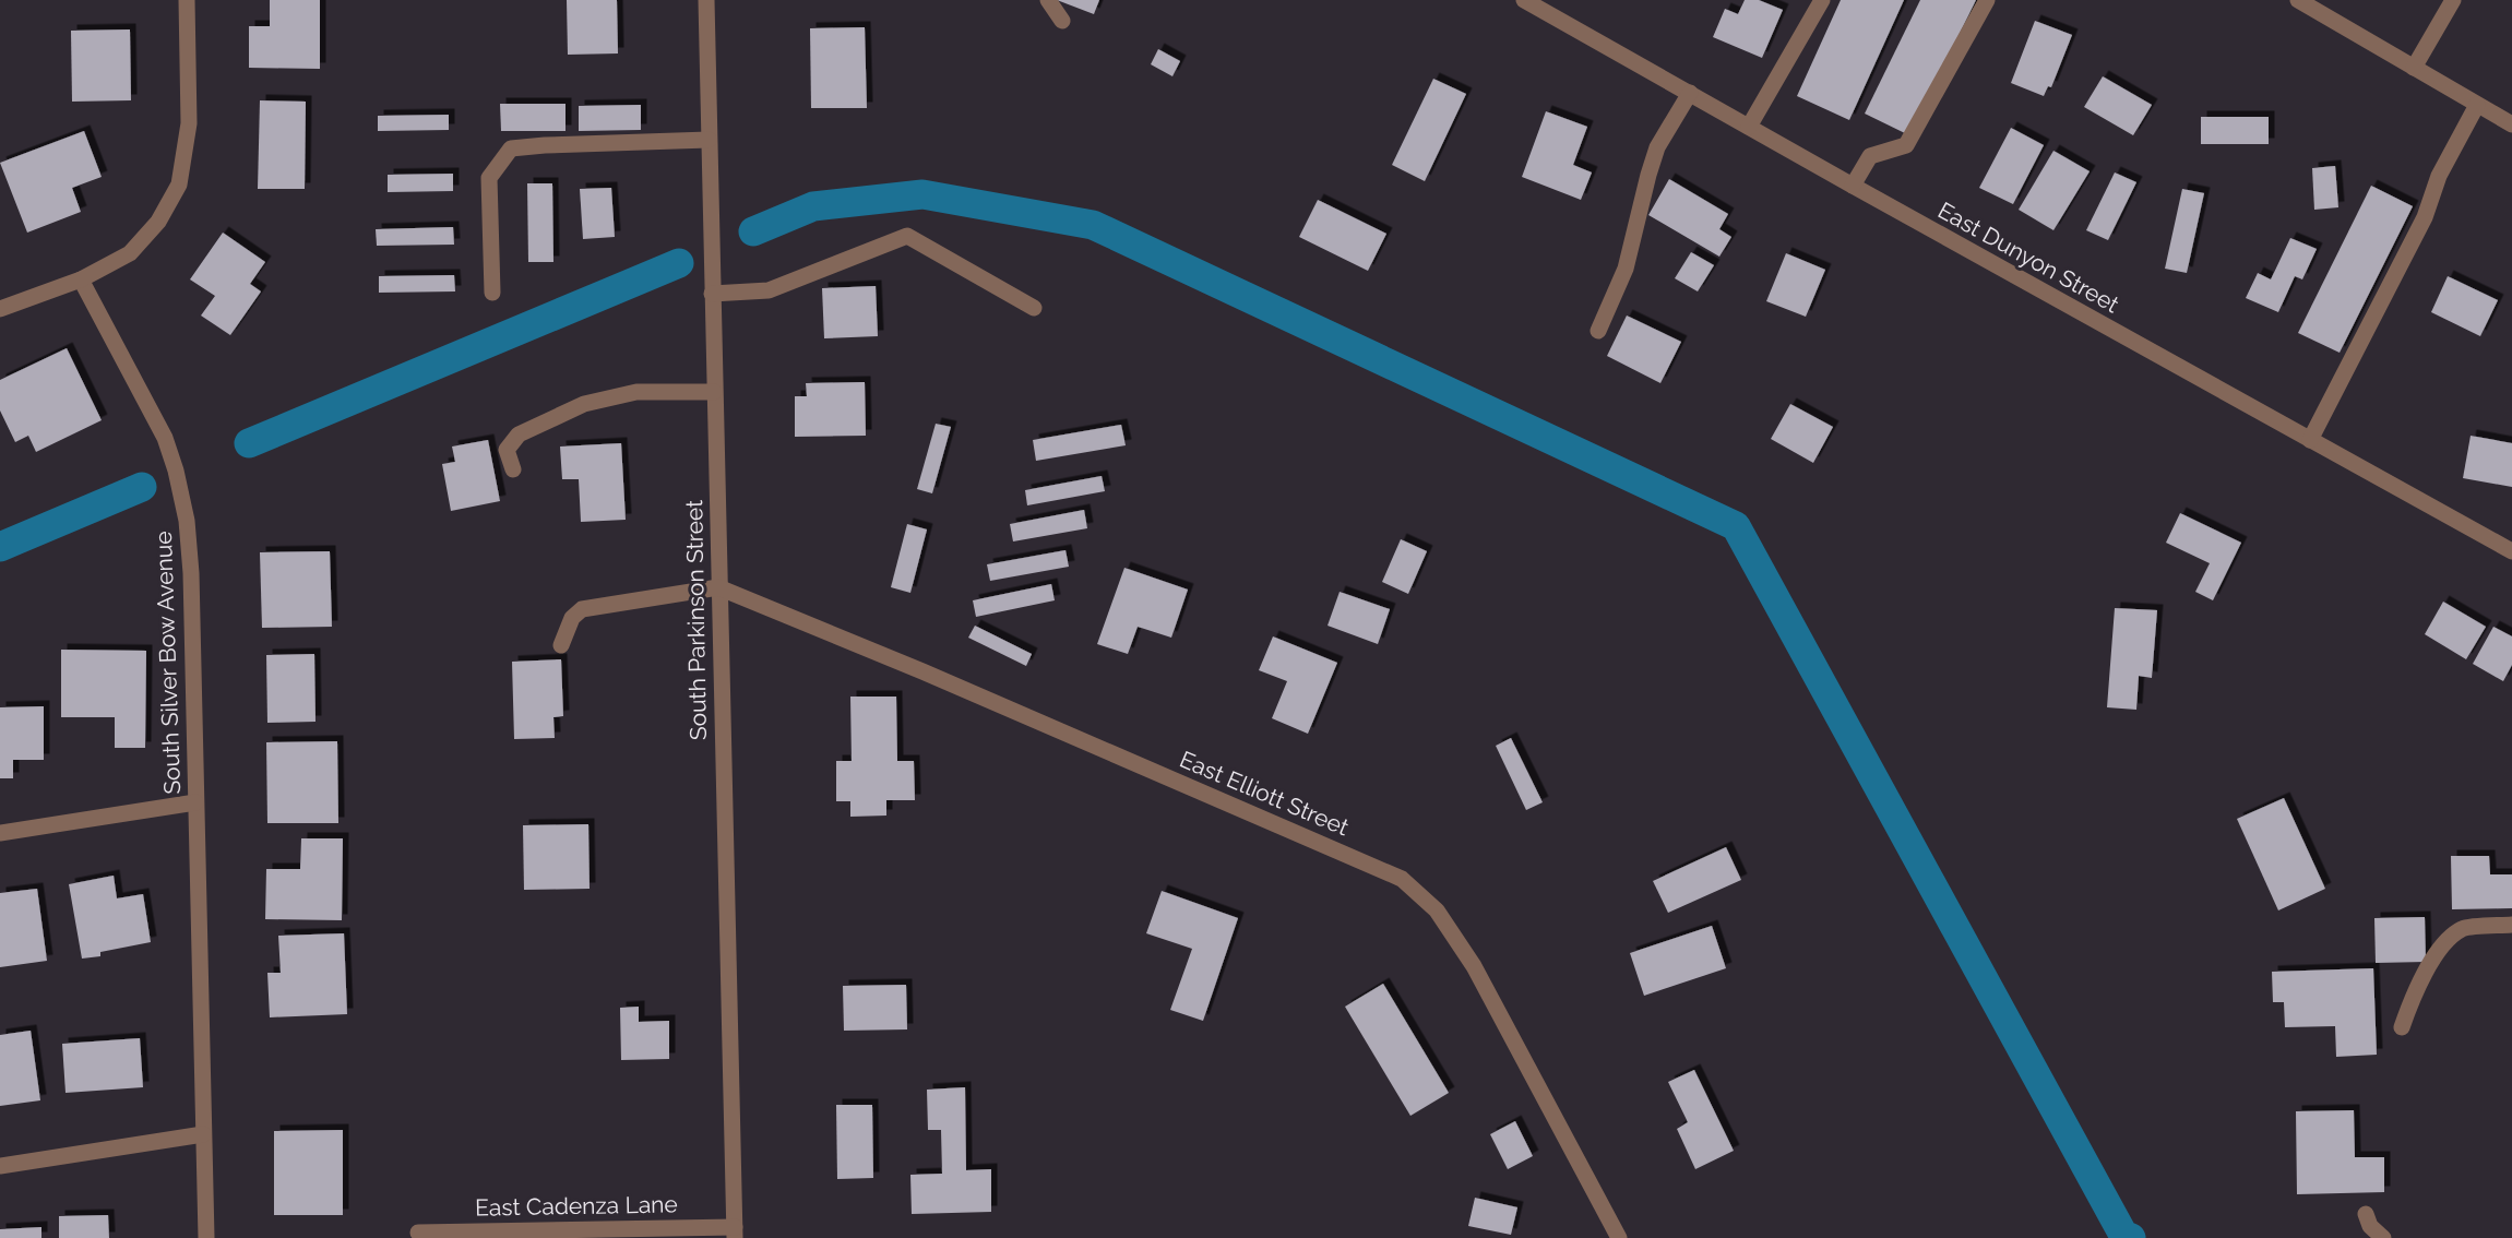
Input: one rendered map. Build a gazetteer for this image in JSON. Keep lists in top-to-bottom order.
{
  "streets": {
    "street": [
      "East Dunyon Street",
      "South Parkinson Street",
      "South Silver Bow Avenue",
      "East Elliott Street",
      "East Cadenza Lane"
    ]
  },
  "crossings": [
    ["South Parkinson Street", "East Elliott Street"],
    ["South Parkinson Street", "East Cadenza Lane"]
  ]
}
